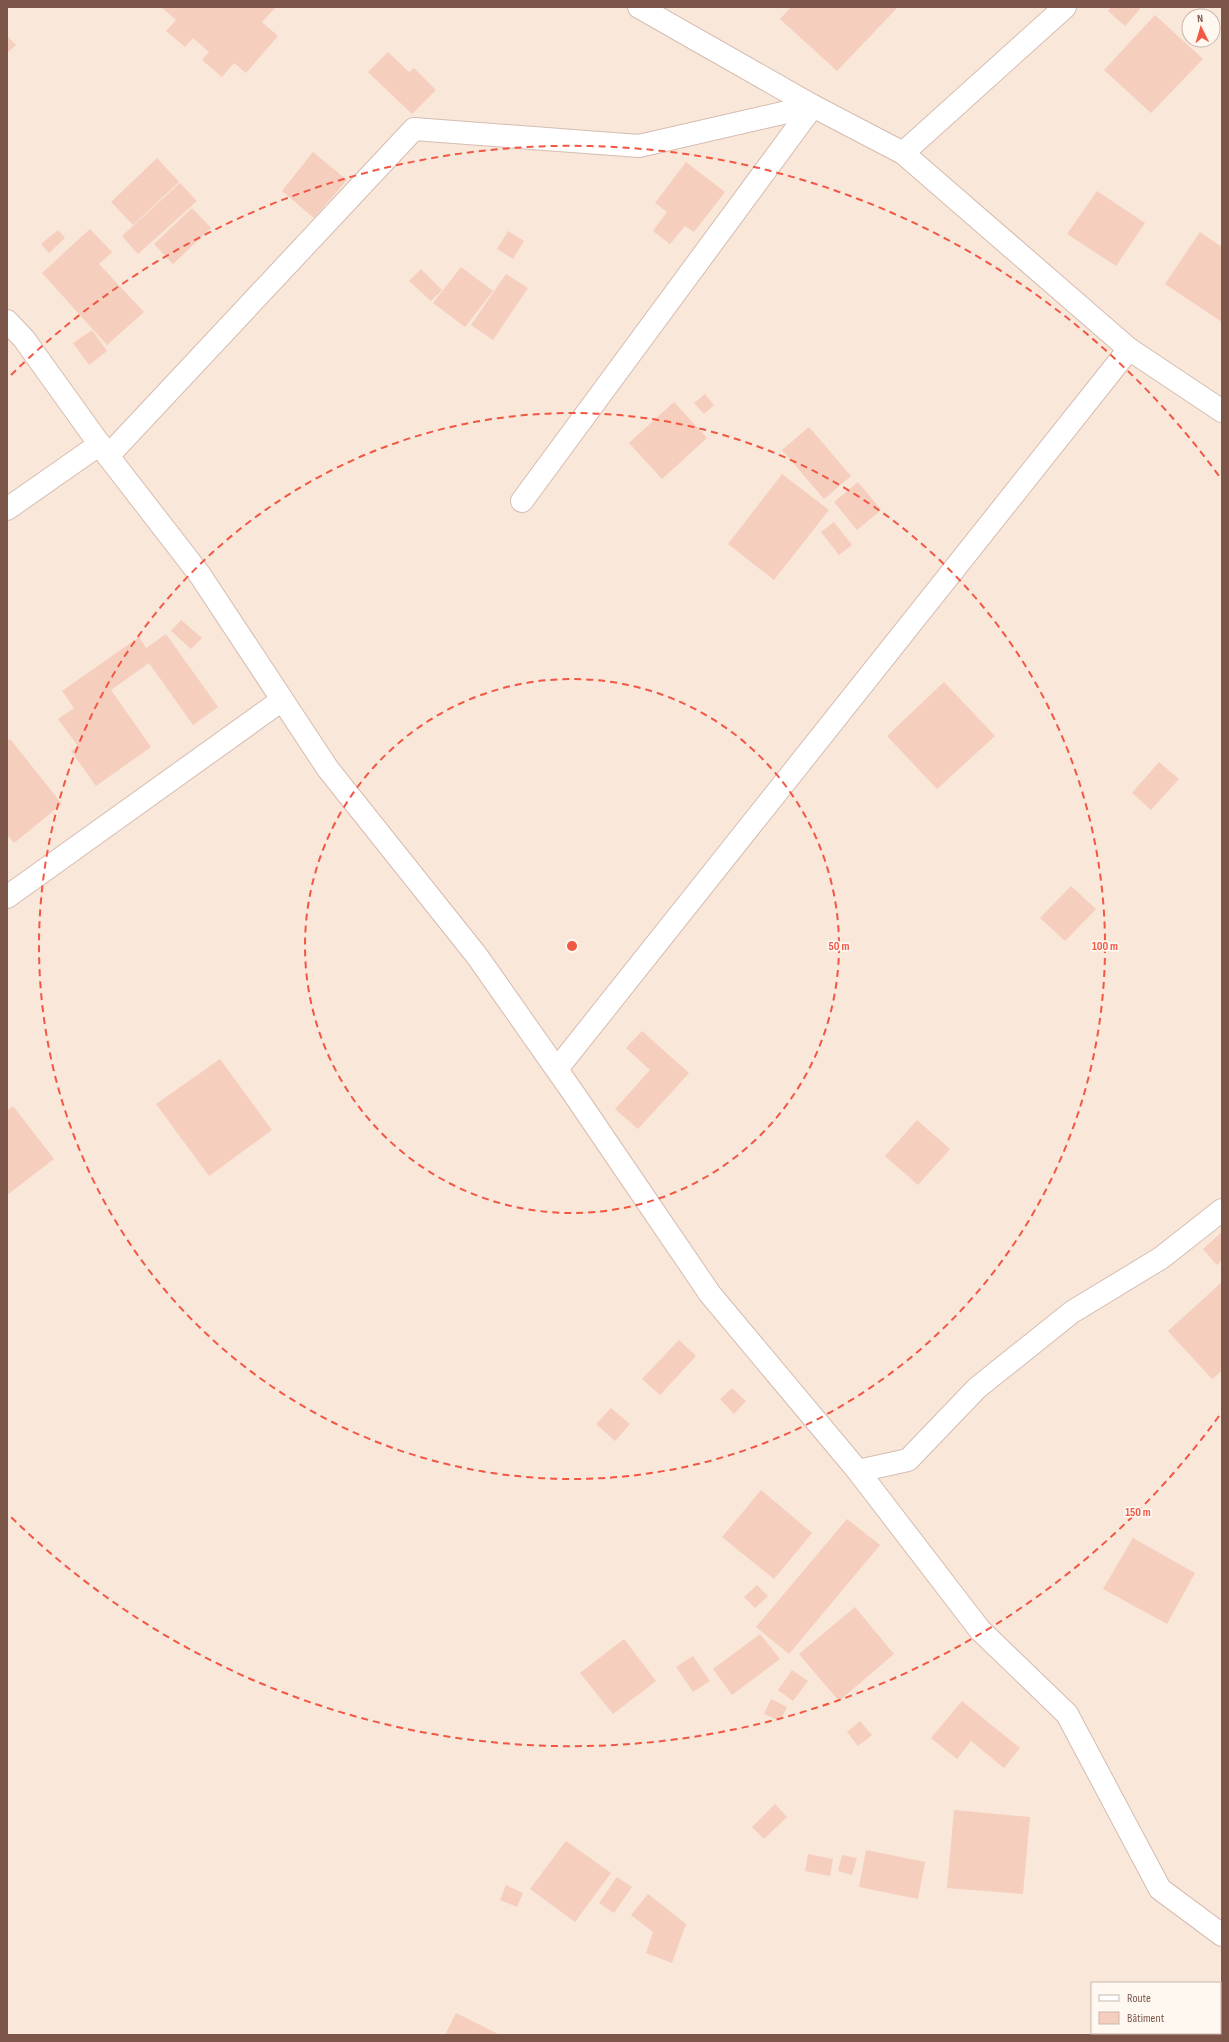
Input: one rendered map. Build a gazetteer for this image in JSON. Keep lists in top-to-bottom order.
{
  "legend": ["Route", "Bâtiment"],
  "north": "top",
  "rings": ["50 m", "100 m", "150 m"]
}
